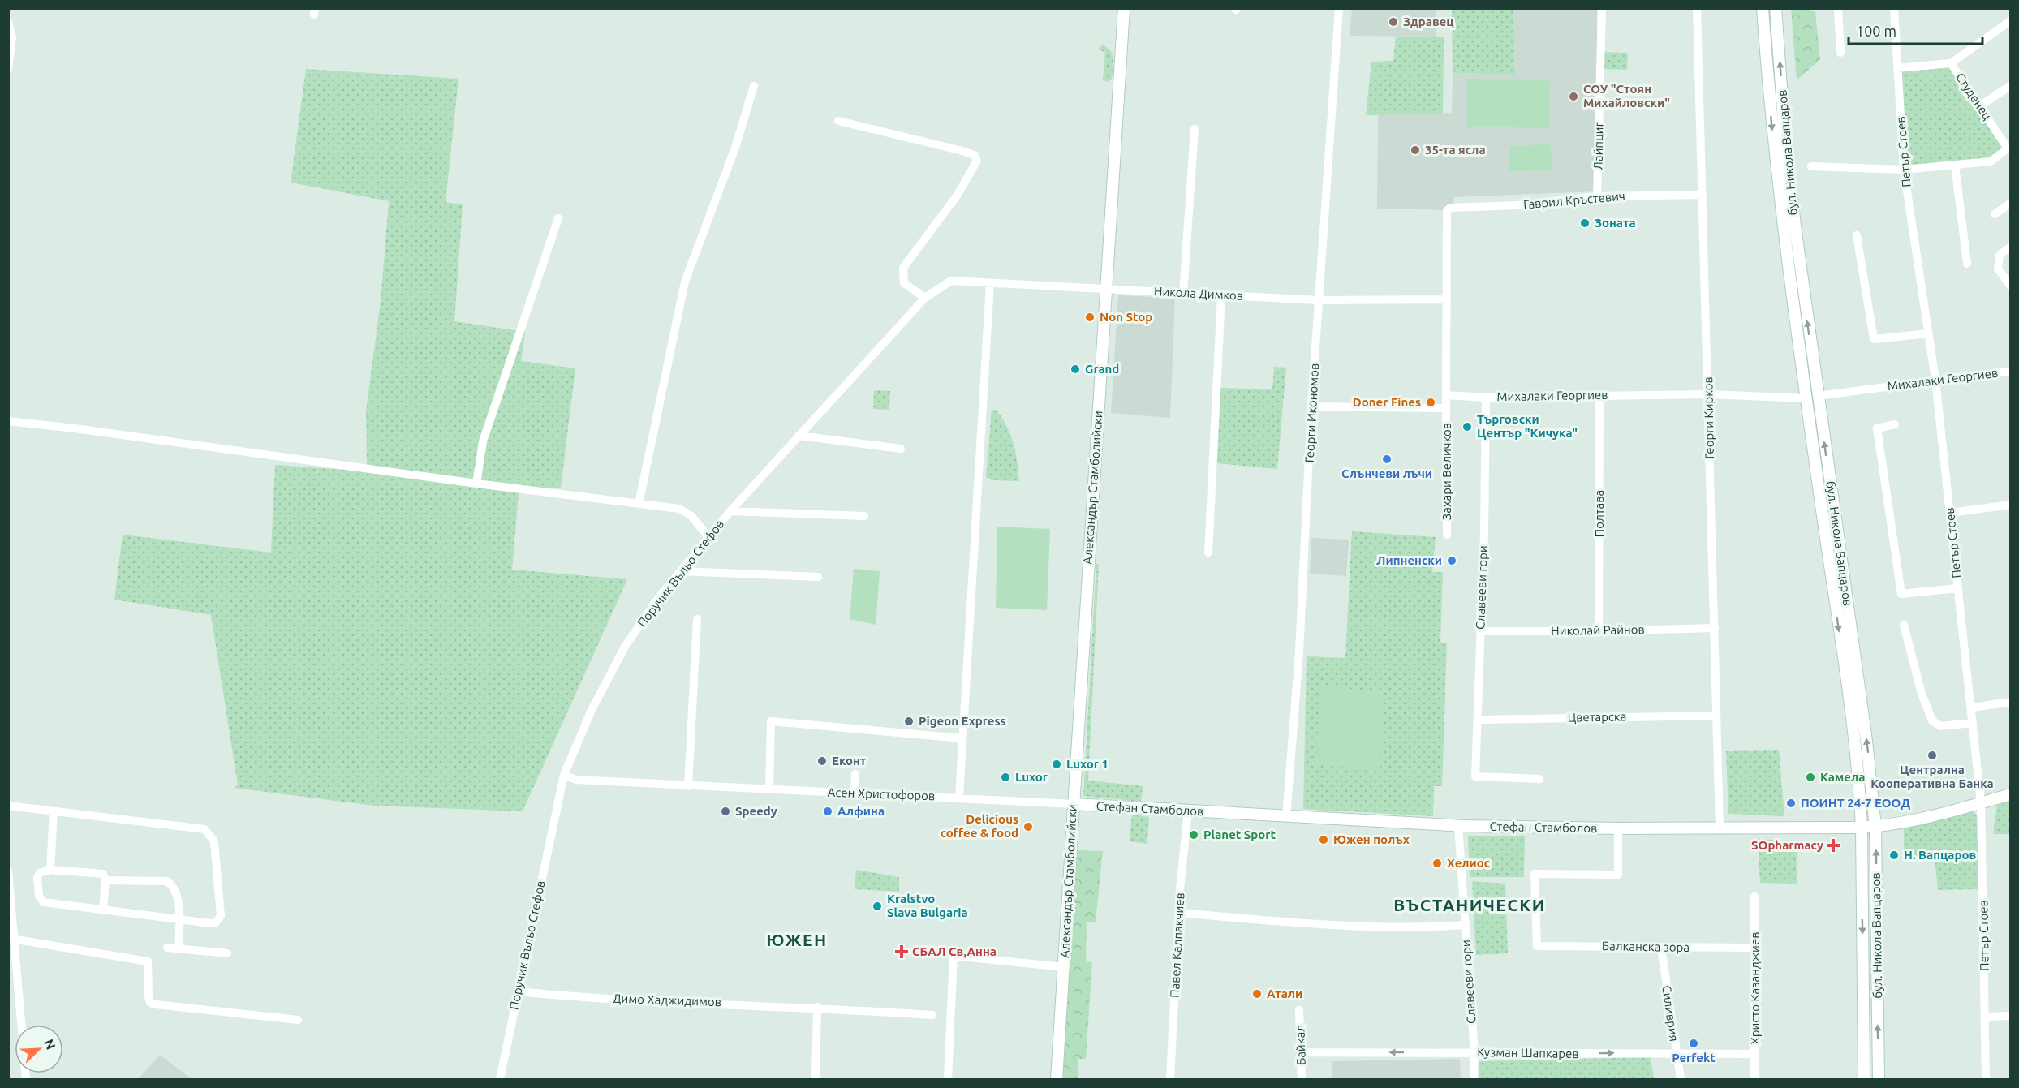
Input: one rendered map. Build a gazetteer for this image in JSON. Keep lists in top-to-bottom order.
{
  "streets": {
    "street": [
      "Студенец",
      "Лайпциг",
      "Петър Стоев",
      "бул. Никола Вапцаров",
      "Гаврил Кръстевич",
      "Никола Димков",
      "Михалаки Георгиев",
      "Георги Икономов",
      "Георги Кирков",
      "Захари Величков",
      "Александър Стамболийски",
      "Полтава",
      "Поручик Въльо Стефов",
      "Славееви гори",
      "Николай Райнов",
      "Цветарска",
      "Асен Христофоров",
      "Стефан Стамболов",
      "Павел Калпакчиев",
      "Балканска зора",
      "Христо Казанджиев",
      "Димо Хаджидимов",
      "Силиврия",
      "Байкал",
      "Кузман Шапкарев"
    ]
  },
  "crossings": [
    ["Студенец", "Петър Стоев"],
    ["Лайпциг", "Гаврил Кръстевич"],
    ["Петър Стоев", "Михалаки Георгиев"],
    ["Петър Стоев", "Стефан Стамболов"],
    ["бул. Никола Вапцаров", "Михалаки Георгиев"],
    ["бул. Никола Вапцаров", "Стефан Стамболов"],
    ["Гаврил Кръстевич", "Никола Димков"],
    ["Гаврил Кръстевич", "Георги Кирков"],
    ["Никола Димков", "Георги Икономов"],
    ["Никола Димков", "Александър Стамболийски"],
    ["Никола Димков", "Поручик Въльо Стефов"],
    ["Михалаки Георгиев", "Георги Кирков"],
    ["Михалаки Георгиев", "Полтава"],
    ["Михалаки Георгиев", "Славееви гори"],
    ["Георги Икономов", "Стефан Стамболов"],
    ["Георги Кирков", "Николай Райнов"],
    ["Георги Кирков", "Цветарска"],
    ["Георги Кирков", "Стефан Стамболов"],
    ["Александър Стамболийски", "Асен Христофоров"],
    ["Александър Стамболийски", "Стефан Стамболов"],
    ["Полтава", "Николай Райнов"],
    ["Поручик Въльо Стефов", "Асен Христофоров"],
    ["Поручик Въльо Стефов", "Димо Хаджидимов"],
    ["Славееви гори", "Николай Райнов"],
    ["Славееви гори", "Цветарска"],
    ["Славееви гори", "Стефан Стамболов"],
    ["Славееви гори", "Кузман Шапкарев"],
    ["Асен Христофоров", "Стефан Стамболов"],
    ["Стефан Стамболов", "Павел Калпакчиев"],
    ["Стефан Стамболов", "Балканска зора"],
    ["Балканска зора", "Христо Казанджиев"],
    ["Балканска зора", "Силиврия"],
    ["Христо Казанджиев", "Кузман Шапкарев"],
    ["Силиврия", "Кузман Шапкарев"],
    ["Байкал", "Кузман Шапкарев"]
  ],
  "districts": ["ВЪСТАНИЧЕСКИ", "ЮЖЕН"],
  "places": {
    "other": [
      "Здравец",
      "СОУ \"Стоян Михайловски\"",
      "35-та ясла",
      "Зоната",
      "Non Stop",
      "Grand",
      "Doner Fines",
      "Търговски Център \"Кичука\"",
      "Слънчеви лъчи",
      "Липненски",
      "Pigeon Express",
      "Централна Кооперативна Банка",
      "Еконт",
      "Luxor 1",
      "Luxor",
      "Камела",
      "ПОИНТ 24-7 ЕООД",
      "Speedy",
      "Алфина",
      "Delicious coffee & food",
      "Planet Sport",
      "Южен полъх",
      "Н. Вапцаров",
      "Хелиос",
      "Kralstvo Slava Bulgaria",
      "Атали",
      "Perfekt"
    ],
    "health": ["SOpharmacy", "СБАЛ Св,Анна"]
  },
  "scale_bar": "100 m",
  "north": "top right"
}
